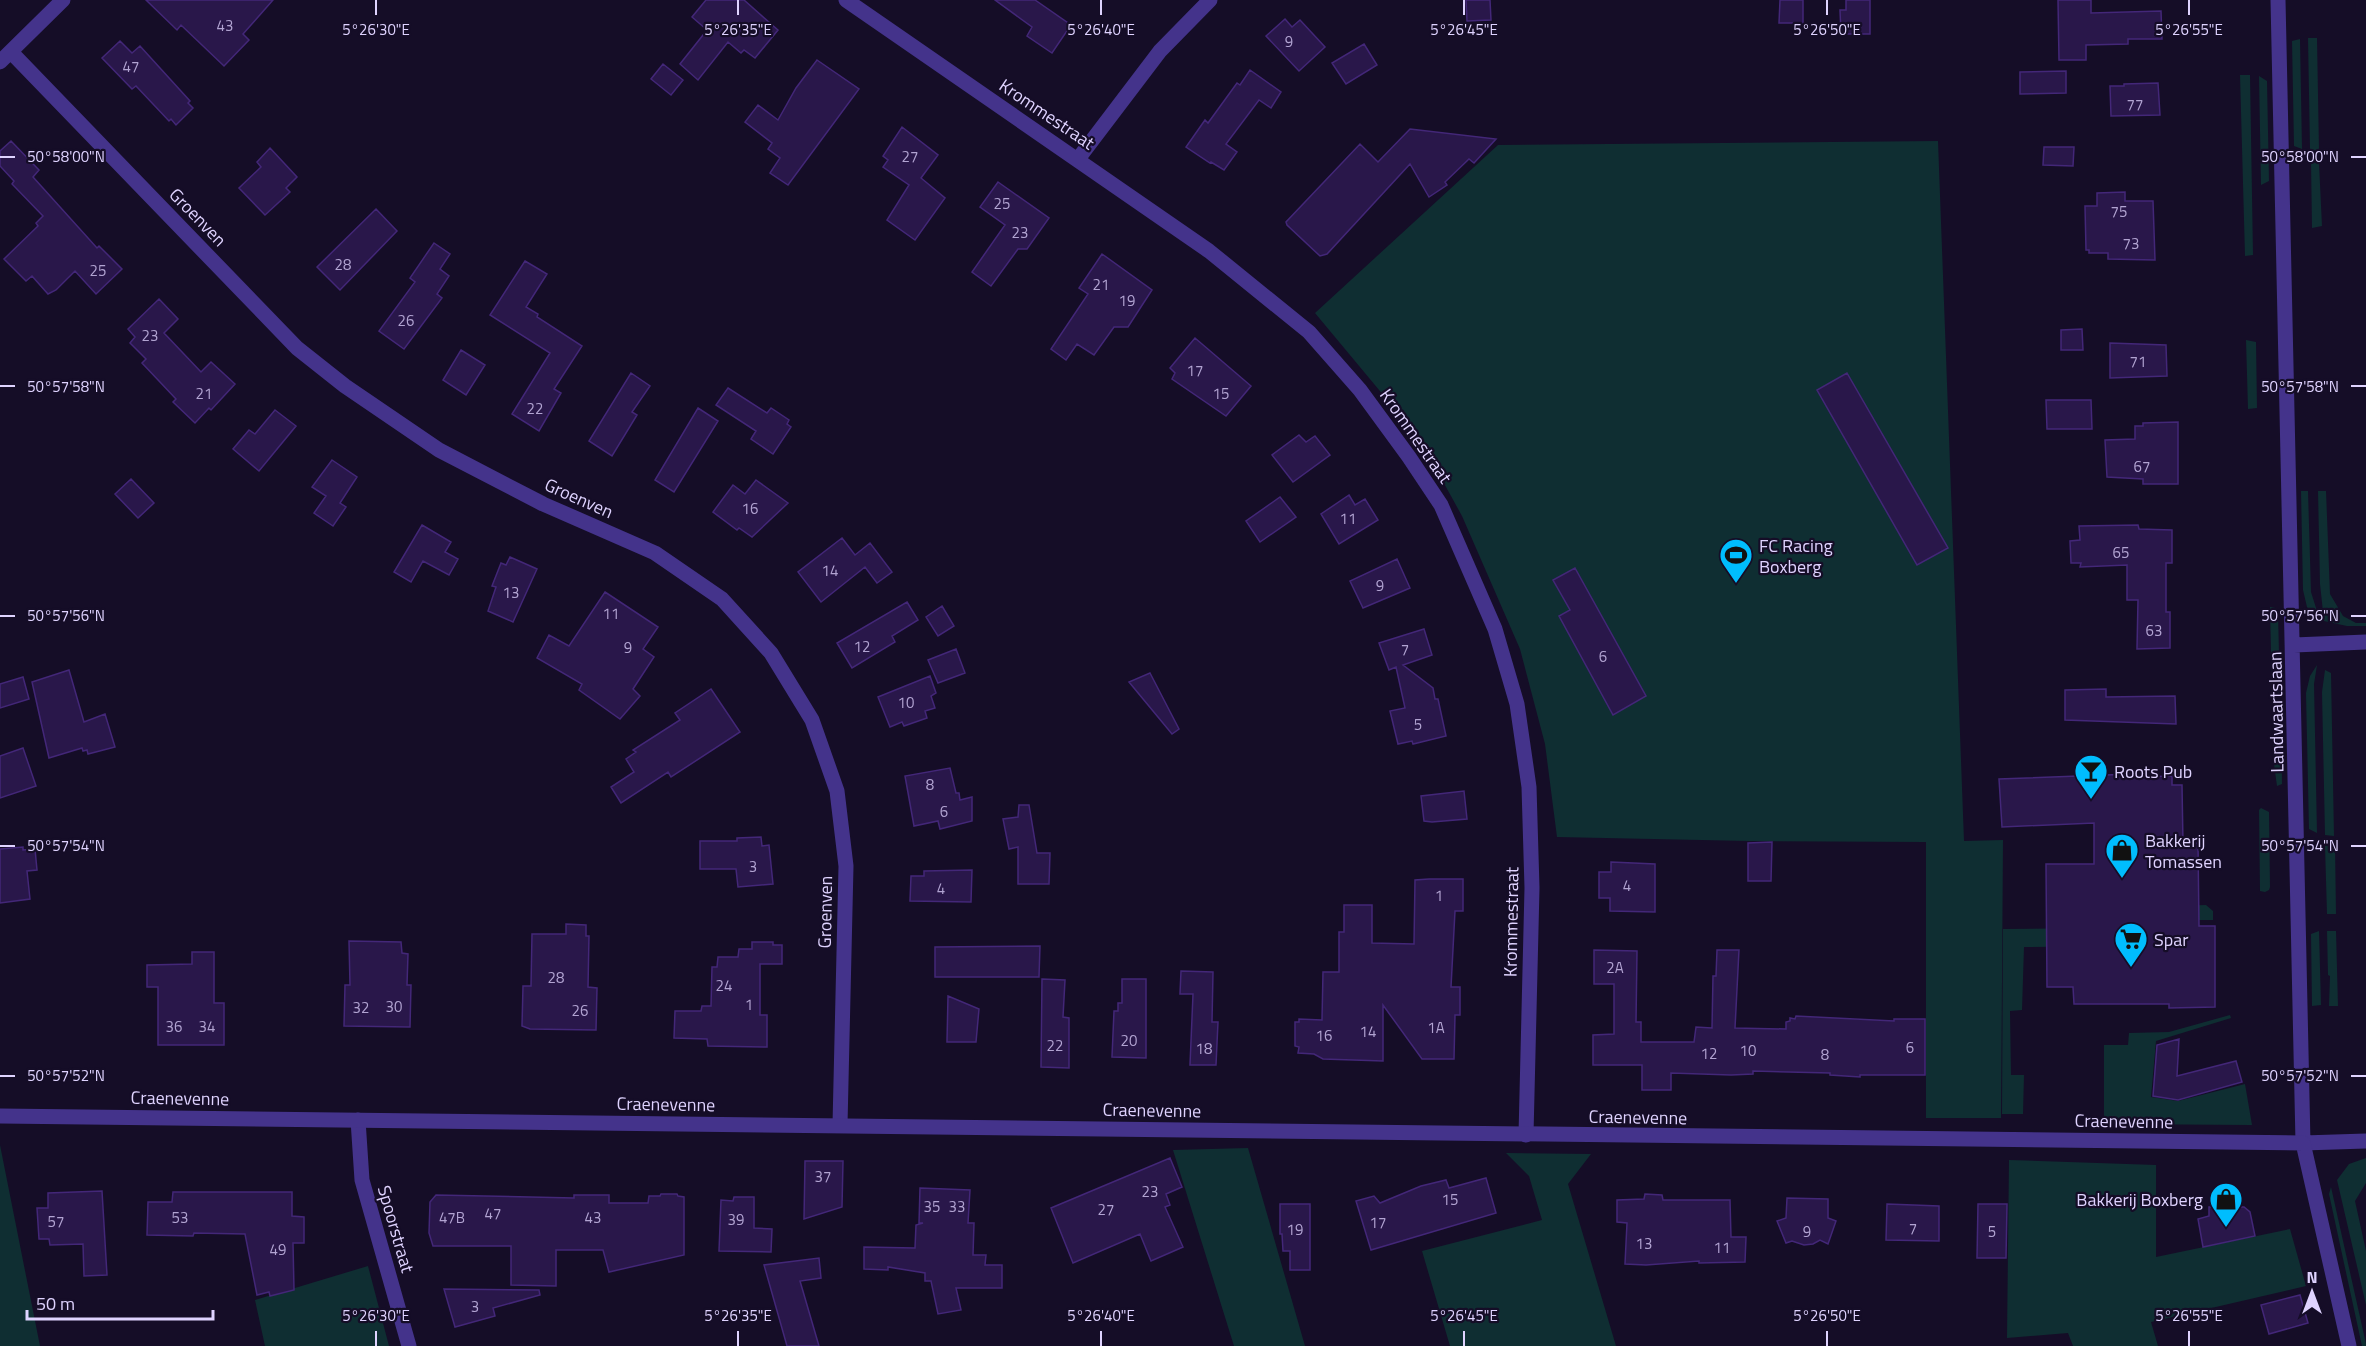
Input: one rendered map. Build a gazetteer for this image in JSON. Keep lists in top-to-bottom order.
{
  "streets": {
    "street": [
      "Krommestraat",
      "Groenven",
      "Landwaartslaan",
      "Craenevenne",
      "Spoorstraat"
    ]
  },
  "crossings": [
    ["Krommestraat", "Craenevenne"],
    ["Groenven", "Craenevenne"],
    ["Landwaartslaan", "Craenevenne"],
    ["Craenevenne", "Spoorstraat"]
  ],
  "places": {
    "sports": ["FC Racing Boxberg"],
    "bar": ["Roots Pub"],
    "shop": ["Bakkerij Tomassen", "Bakkerij Boxberg"],
    "supermarket": ["Spar"]
  },
  "house_numbers": [
    "43",
    "9",
    "47",
    "77",
    "27",
    "25",
    "75",
    "23",
    "73",
    "28",
    "25",
    "21",
    "19",
    "26",
    "23",
    "71",
    "17",
    "21",
    "15",
    "22",
    "67",
    "16",
    "11",
    "65",
    "14",
    "9",
    "13",
    "11",
    "63",
    "12",
    "9",
    "7",
    "6",
    "10",
    "5",
    "8",
    "6",
    "3",
    "4",
    "4",
    "1",
    "2A",
    "28",
    "24",
    "1",
    "30",
    "32",
    "26",
    "36",
    "34",
    "1A",
    "14",
    "16",
    "20",
    "22",
    "6",
    "18",
    "10",
    "12",
    "8",
    "37",
    "23",
    "15",
    "35",
    "33",
    "27",
    "47",
    "53",
    "47B",
    "43",
    "39",
    "57",
    "17",
    "7",
    "19",
    "9",
    "5",
    "13",
    "11",
    "49",
    "3"
  ],
  "scale_bar": "50 m",
  "north": "top",
  "coordinates": [
    "5°26'30\"E",
    "5°26'35\"E",
    "5°26'40\"E",
    "5°26'45\"E",
    "5°26'50\"E",
    "5°26'55\"E",
    "50°58'00\"N",
    "50°57'58\"N",
    "50°57'56\"N",
    "50°57'54\"N",
    "50°57'52\"N"
  ]
}
